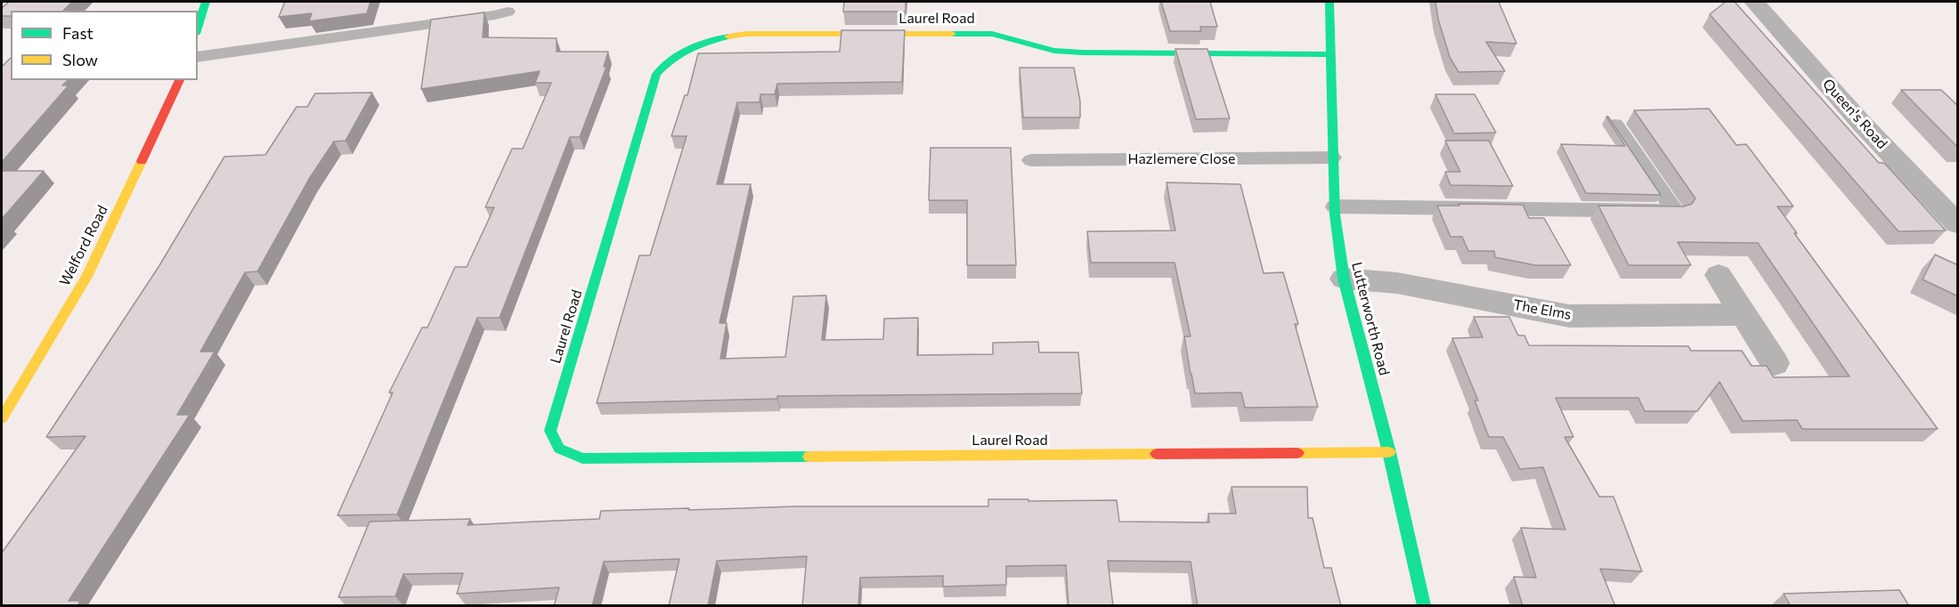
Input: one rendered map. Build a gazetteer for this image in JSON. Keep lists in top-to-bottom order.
{
  "streets": {
    "street": [
      "Laurel Road",
      "Queen's Road",
      "Welford Road",
      "The Elms",
      "Lutterworth Road"
    ],
    "lane": ["Hazlemere Close"]
  },
  "crossings": [
    ["Laurel Road", "Lutterworth Road"],
    ["Hazlemere Close", "Lutterworth Road"],
    ["The Elms", "Lutterworth Road"]
  ],
  "legend": ["Fast", "Slow"]
}
